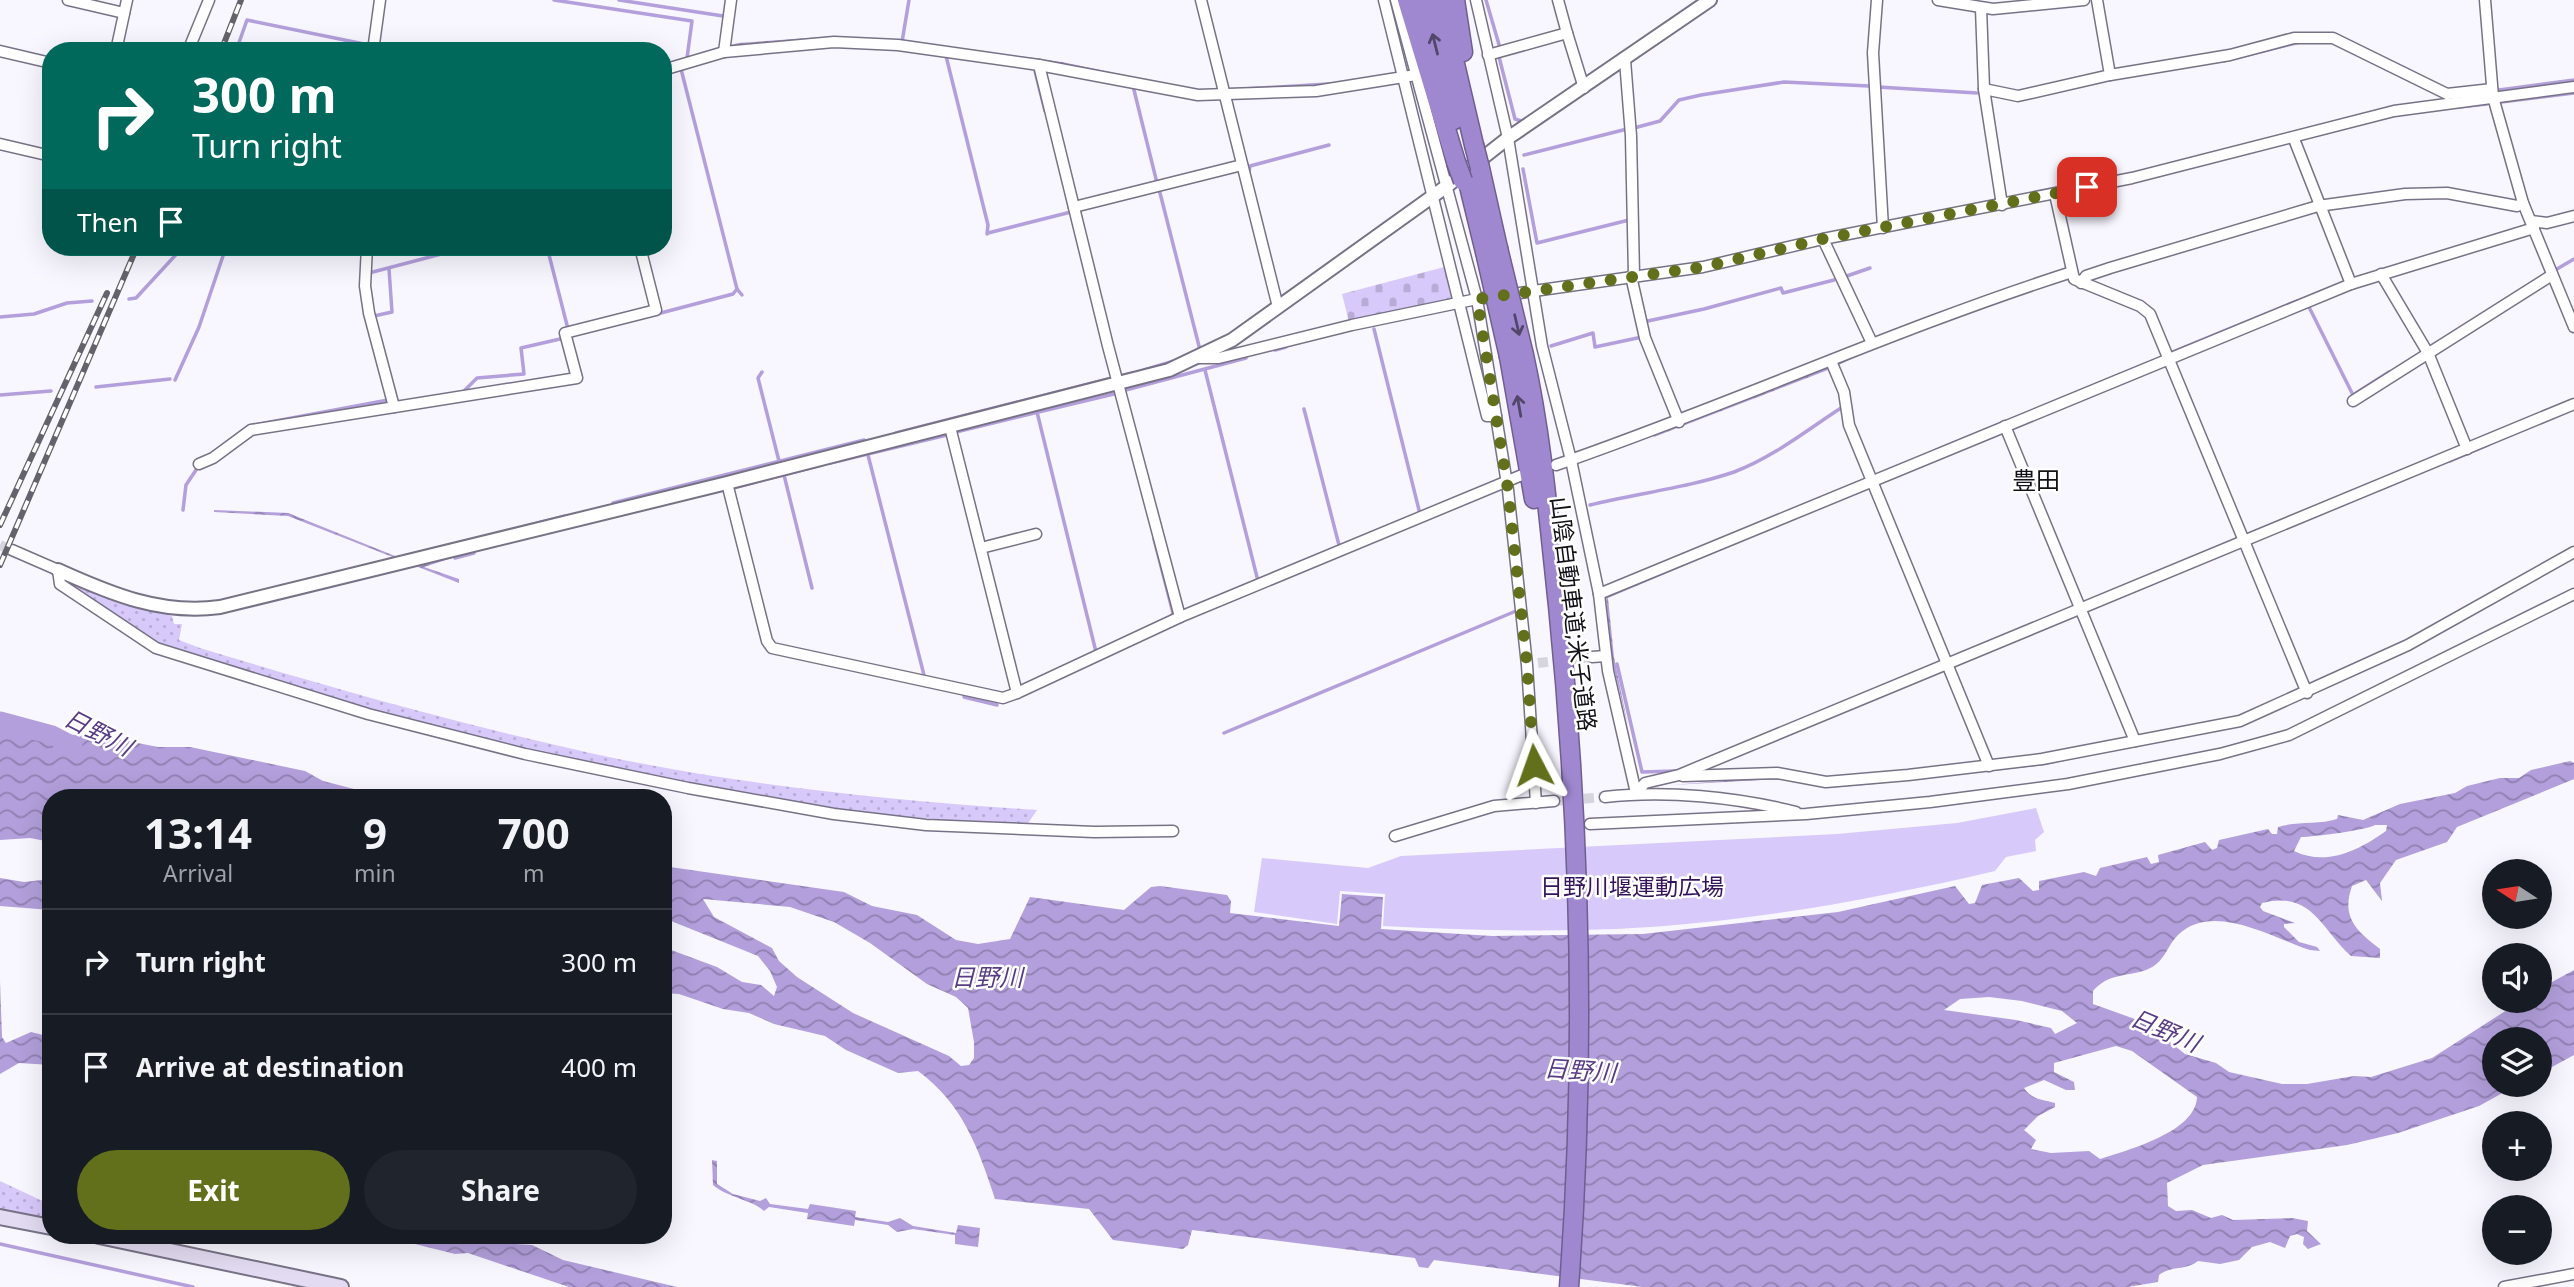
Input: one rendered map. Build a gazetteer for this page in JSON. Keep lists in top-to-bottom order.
{
  "streets": {
    "highway": ["山陰自動車道;米子道路"]
  },
  "districts": ["豊田"],
  "water": ["日野川"],
  "parks": ["日野川堰運動広場"],
  "north": "left",
  "page": {
    "turn": ["300 m", "Turn right"],
    "then": "Then",
    "eta": [
      "13:14",
      "Arrival",
      "9",
      "min",
      "700",
      "m"
    ],
    "map_buttons": ["+", "−"],
    "list": [
      {
        "name": "Turn right",
        "value": "300 m"
      },
      {
        "name": "Arrive at destination",
        "value": "400 m"
      }
    ],
    "buttons": ["Exit", "Share"]
  }
}
